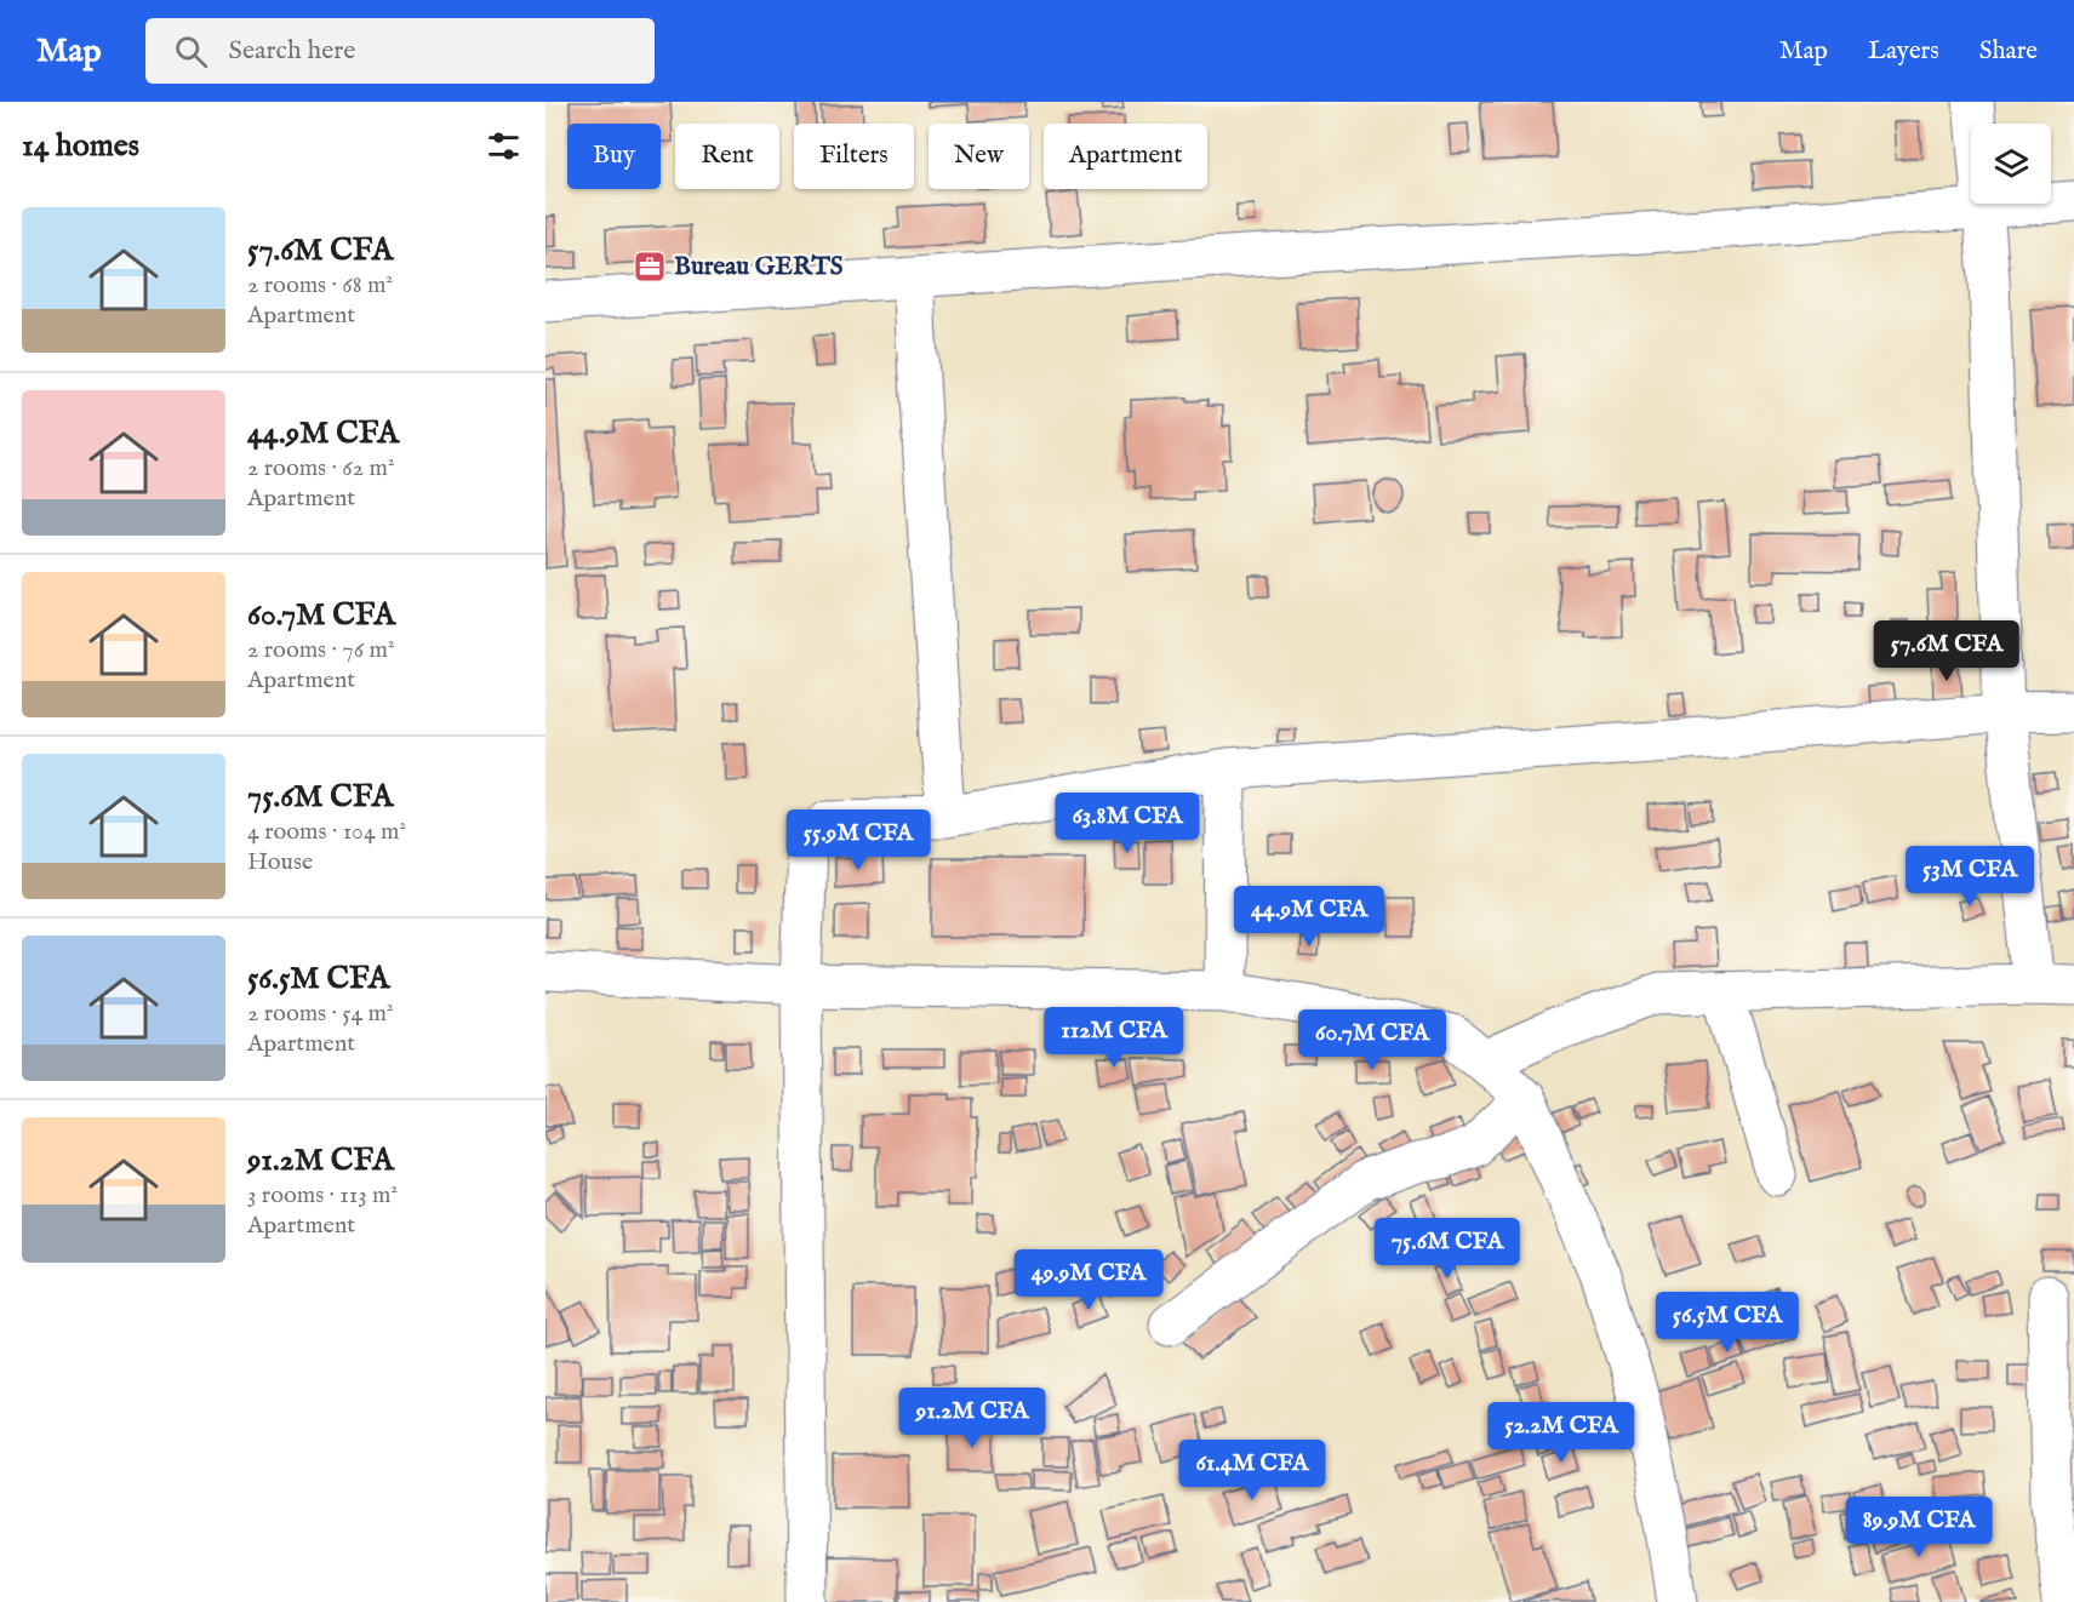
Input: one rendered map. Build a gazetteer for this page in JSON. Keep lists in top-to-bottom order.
{
  "places": {
    "office": ["Bureau GERTS"]
  },
  "page": {
    "header": "Map",
    "search": "Search here",
    "nav": ["Map", "Layers", "Share"],
    "heading": "14 homes",
    "chip": [
      "Buy",
      "Rent",
      "Filters",
      "New",
      "Apartment"
    ],
    "list": [
      {
        "name": "57.6M CFA",
        "note": "2 rooms · 68 m² · Apartment"
      },
      {
        "name": "44.9M CFA",
        "note": "2 rooms · 62 m² · Apartment"
      },
      {
        "name": "60.7M CFA",
        "note": "2 rooms · 76 m² · Apartment"
      },
      {
        "name": "75.6M CFA",
        "note": "4 rooms · 104 m² · House"
      },
      {
        "name": "56.5M CFA",
        "note": "2 rooms · 54 m² · Apartment"
      },
      {
        "name": "91.2M CFA",
        "note": "3 rooms · 113 m² · Apartment"
      }
    ],
    "price": [
      "57.6M CFA",
      "63.8M CFA",
      "55.9M CFA",
      "53M CFA",
      "44.9M CFA",
      "112M CFA",
      "60.7M CFA",
      "75.6M CFA",
      "49.9M CFA",
      "56.5M CFA",
      "91.2M CFA",
      "52.2M CFA",
      "61.4M CFA",
      "89.9M CFA"
    ]
  }
}
